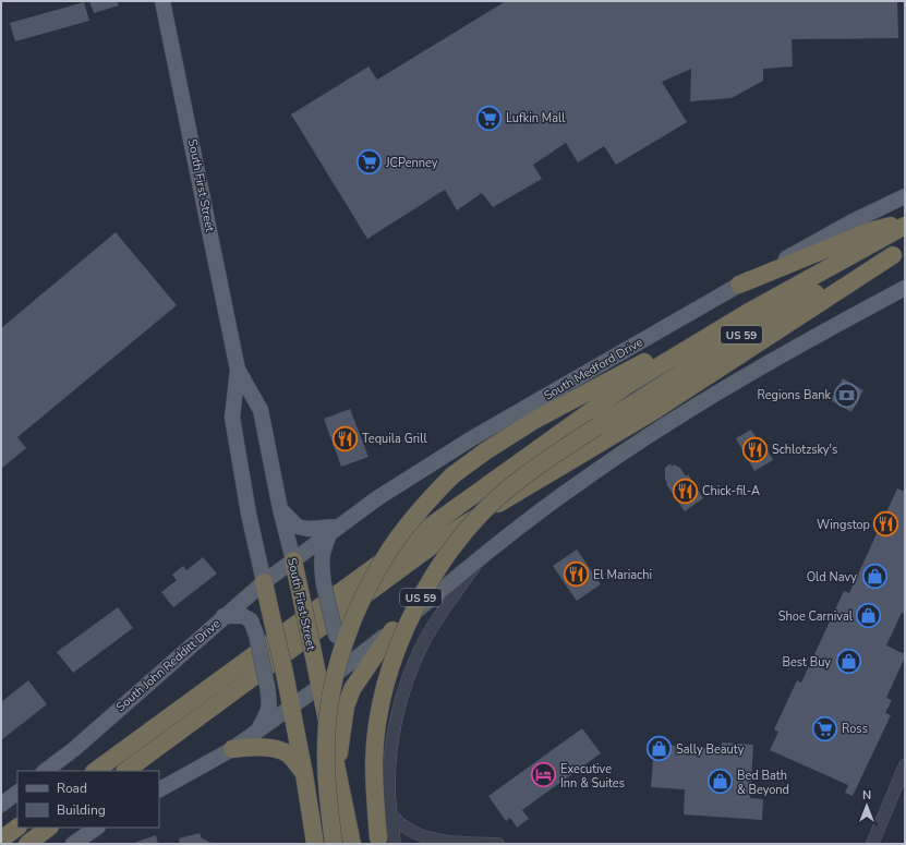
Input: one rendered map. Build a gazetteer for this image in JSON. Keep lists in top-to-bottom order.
{
  "streets": {
    "highway": ["South First Street", "US 59"],
    "main road": ["South Medford Drive", "South John Redditt Drive"]
  },
  "crossings": [
    ["South First Street", "South Medford Drive"],
    ["South First Street", "South John Redditt Drive"],
    ["South Medford Drive", "South John Redditt Drive"]
  ],
  "places": {
    "supermarket": ["Lufkin Mall", "JCPenney", "Ross"],
    "bank": ["Regions Bank"],
    "restaurant": [
      "Tequila Grill",
      "Schlotzsky's",
      "Chick-fil-A",
      "Wingstop",
      "El Mariachi"
    ],
    "shop": [
      "Old Navy",
      "Shoe Carnival",
      "Best Buy",
      "Sally Beauty",
      "Bed Bath & Beyond"
    ],
    "hotel": ["Executive Inn & Suites"]
  },
  "legend": ["Road", "Building"],
  "north": "top"
}
